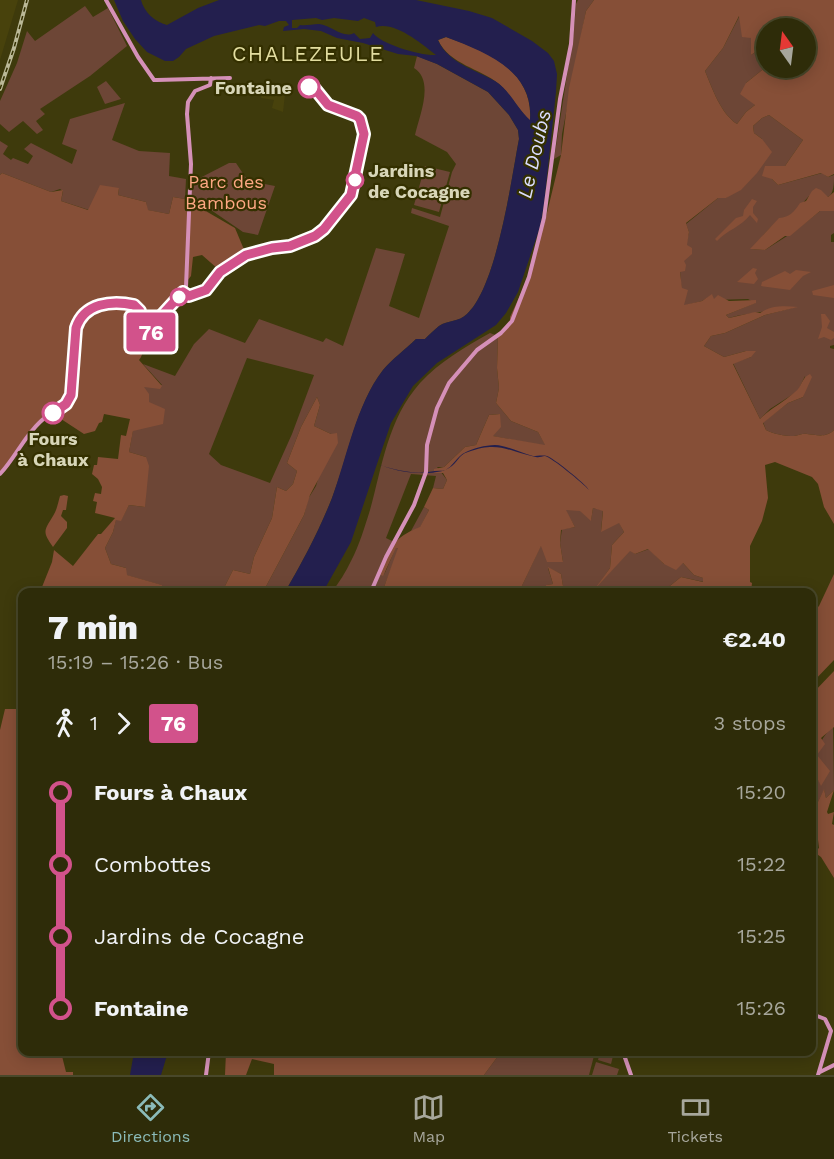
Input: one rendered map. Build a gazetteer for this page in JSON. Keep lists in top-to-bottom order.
{
  "districts": ["CHALEZEULE"],
  "water": ["Le Doubs"],
  "parks": ["Parc des Bambous"],
  "places": ["Fontaine", "Jardins de Cocagne", "Fours à Chaux"],
  "lines": ["bus line 76"],
  "north": "top",
  "page": {
    "on_map": "76",
    "heading": ["7 min", "15:19 – 15:26 · Bus", "€2.40"],
    "legs": ["1", "76", "3 stops"],
    "list": [
      {
        "name": "Fours à Chaux",
        "value": "15:20"
      },
      {
        "name": "Combottes",
        "value": "15:22"
      },
      {
        "name": "Jardins de Cocagne",
        "value": "15:25"
      },
      {
        "name": "Fontaine",
        "value": "15:26"
      }
    ],
    "tabs": ["Directions", "Map", "Tickets"]
  }
}
